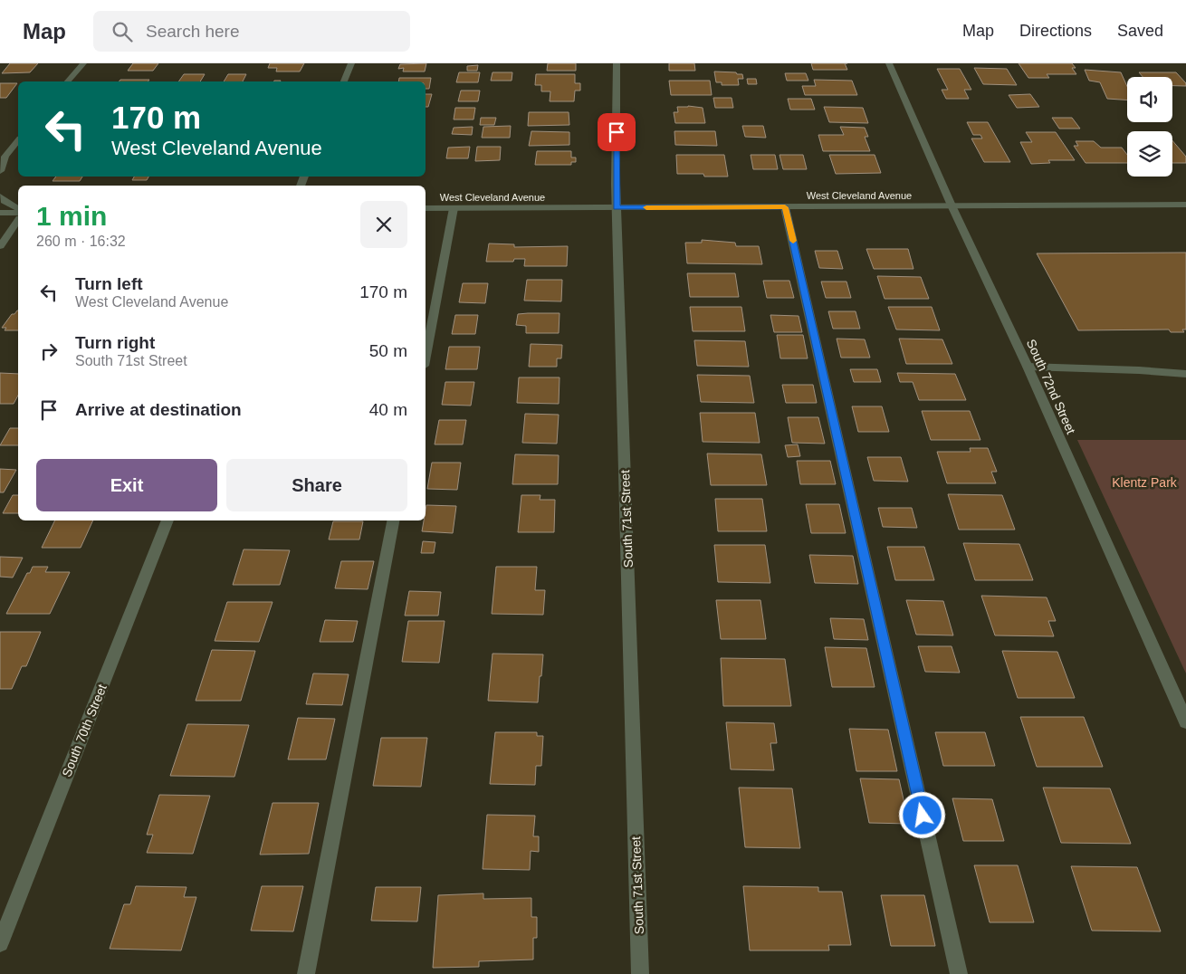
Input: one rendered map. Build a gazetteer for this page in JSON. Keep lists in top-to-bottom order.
{
  "streets": {
    "street": [
      "West Cleveland Avenue",
      "South 72nd Street",
      "South 71st Street",
      "South 70th Street"
    ]
  },
  "crossings": [
    ["West Cleveland Avenue", "South 72nd Street"],
    ["West Cleveland Avenue", "South 71st Street"]
  ],
  "parks": ["Klentz Park"],
  "page": {
    "header": "Map",
    "search": "Search here",
    "nav": ["Map", "Directions", "Saved"],
    "turn": ["170 m", "West Cleveland Avenue"],
    "heading": ["1 min", "260 m · 16:32"],
    "list": [
      {
        "name": "Turn left",
        "note": "West Cleveland Avenue",
        "value": "170 m"
      },
      {
        "name": "Turn right",
        "note": "South 71st Street",
        "value": "50 m"
      },
      {
        "name": "Arrive at destination",
        "value": "40 m"
      }
    ],
    "buttons": ["Exit", "Share"]
  }
}
